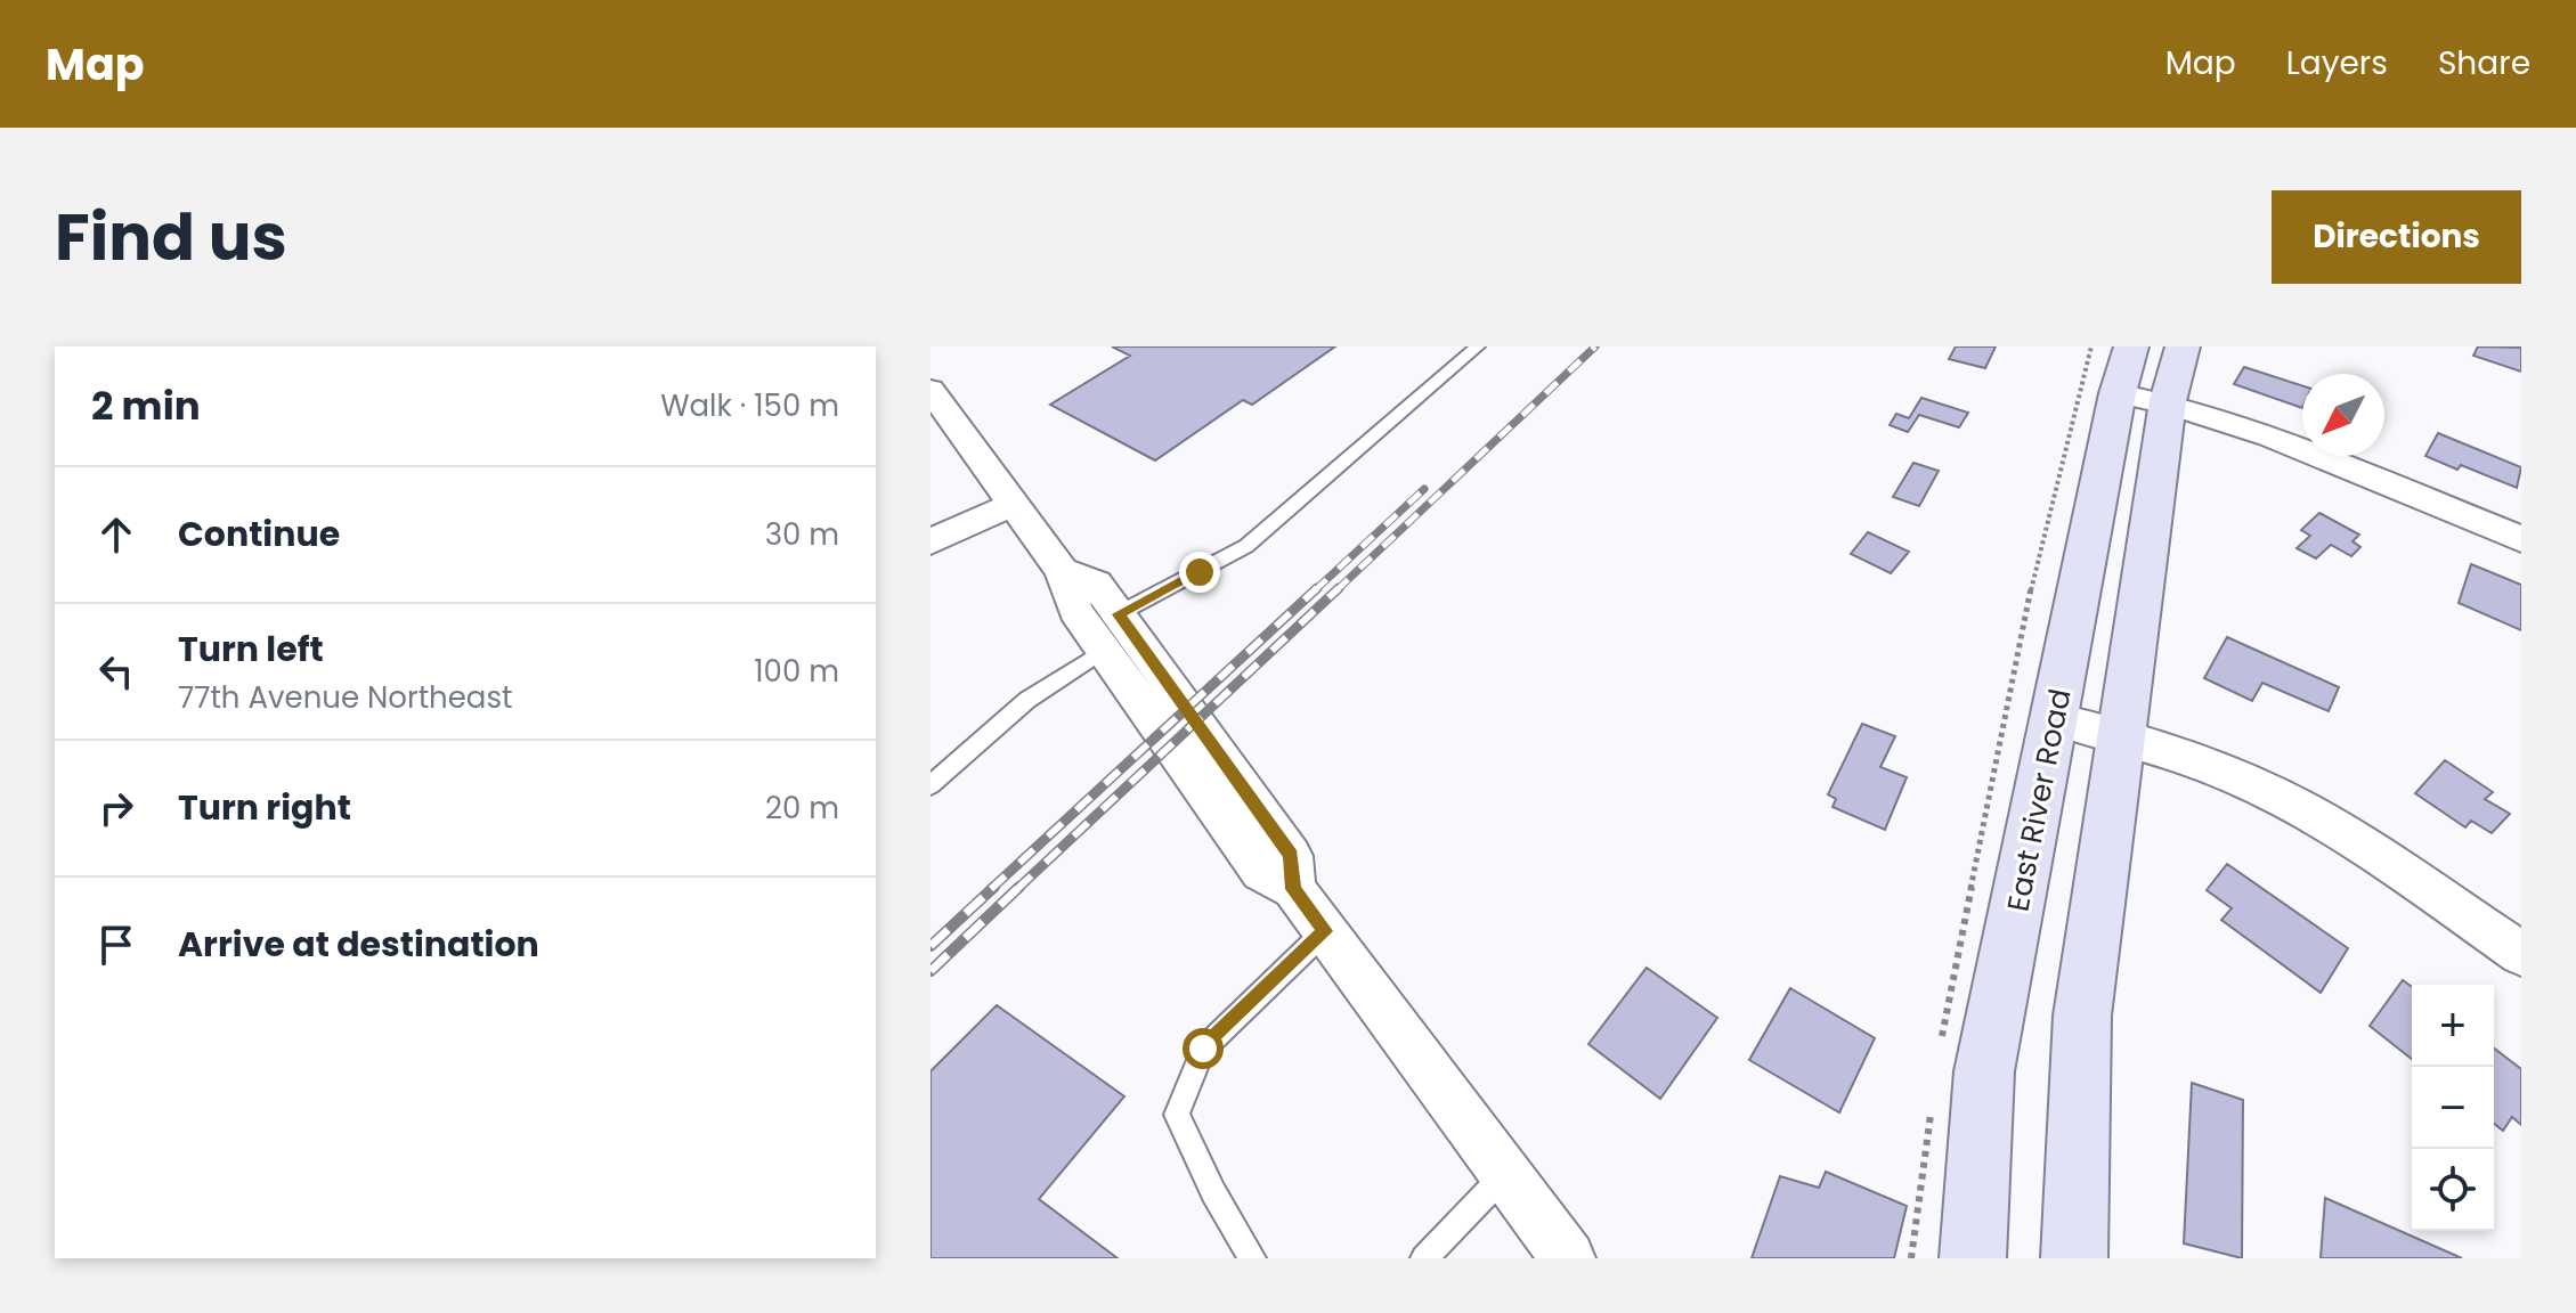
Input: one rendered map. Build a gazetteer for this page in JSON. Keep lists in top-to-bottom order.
{
  "streets": {
    "main road": ["East River Road"]
  },
  "north": "bottom left",
  "page": {
    "header": "Map",
    "nav": ["Map", "Layers", "Share"],
    "title": "Find us",
    "buttons": "Directions",
    "heading": ["2 min", "Walk · 150 m"],
    "list": [
      ["Continue", "30 m"],
      ["Turn left", "77th Avenue Northeast", "100 m"],
      ["Turn right", "20 m"],
      "Arrive at destination"
    ],
    "map_buttons": ["+", "−"]
  }
}
